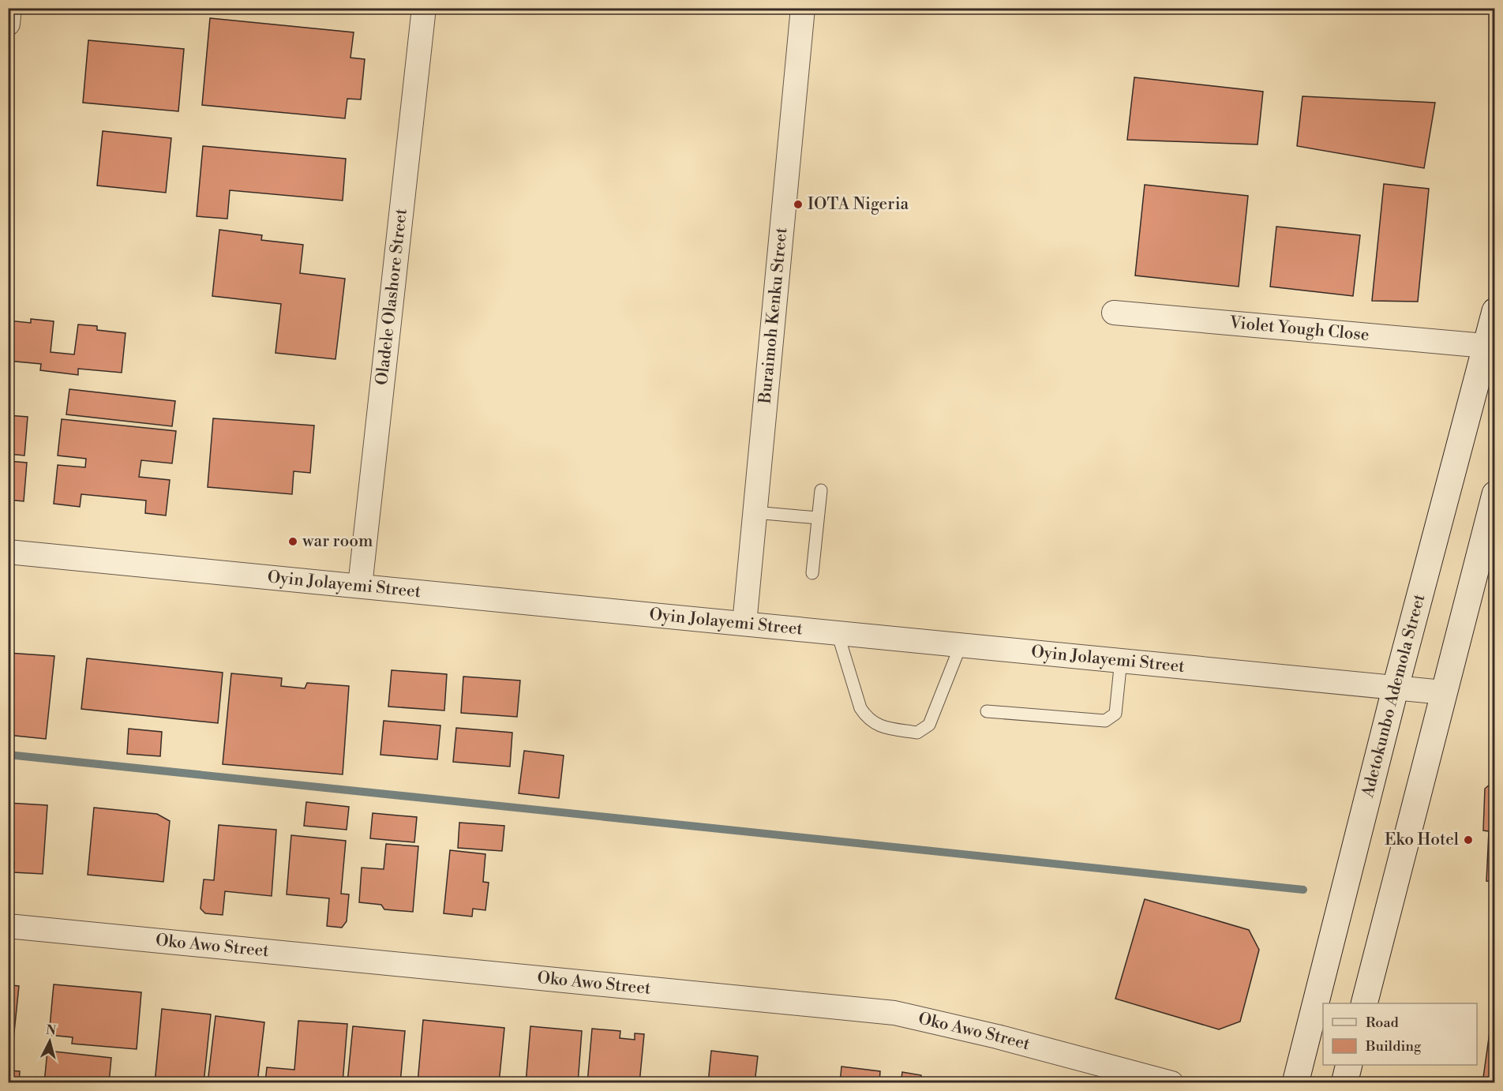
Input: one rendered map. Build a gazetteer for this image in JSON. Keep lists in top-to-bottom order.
{
  "streets": {
    "main road": ["Adetokunbo Ademola Street"],
    "street": [
      "Oladele Olashore Street",
      "Buraimoh Kenku Street",
      "Violet Yough Close",
      "Oyin Jolayemi Street",
      "Oko Awo Street"
    ]
  },
  "crossings": [
    ["Oladele Olashore Street", "Oyin Jolayemi Street"],
    ["Buraimoh Kenku Street", "Oyin Jolayemi Street"],
    ["Violet Yough Close", "Adetokunbo Ademola Street"],
    ["Oyin Jolayemi Street", "Adetokunbo Ademola Street"]
  ],
  "places": ["IOTA Nigeria", "war room", "Eko Hotel"],
  "legend": ["Road", "Building"],
  "north": "top"
}
